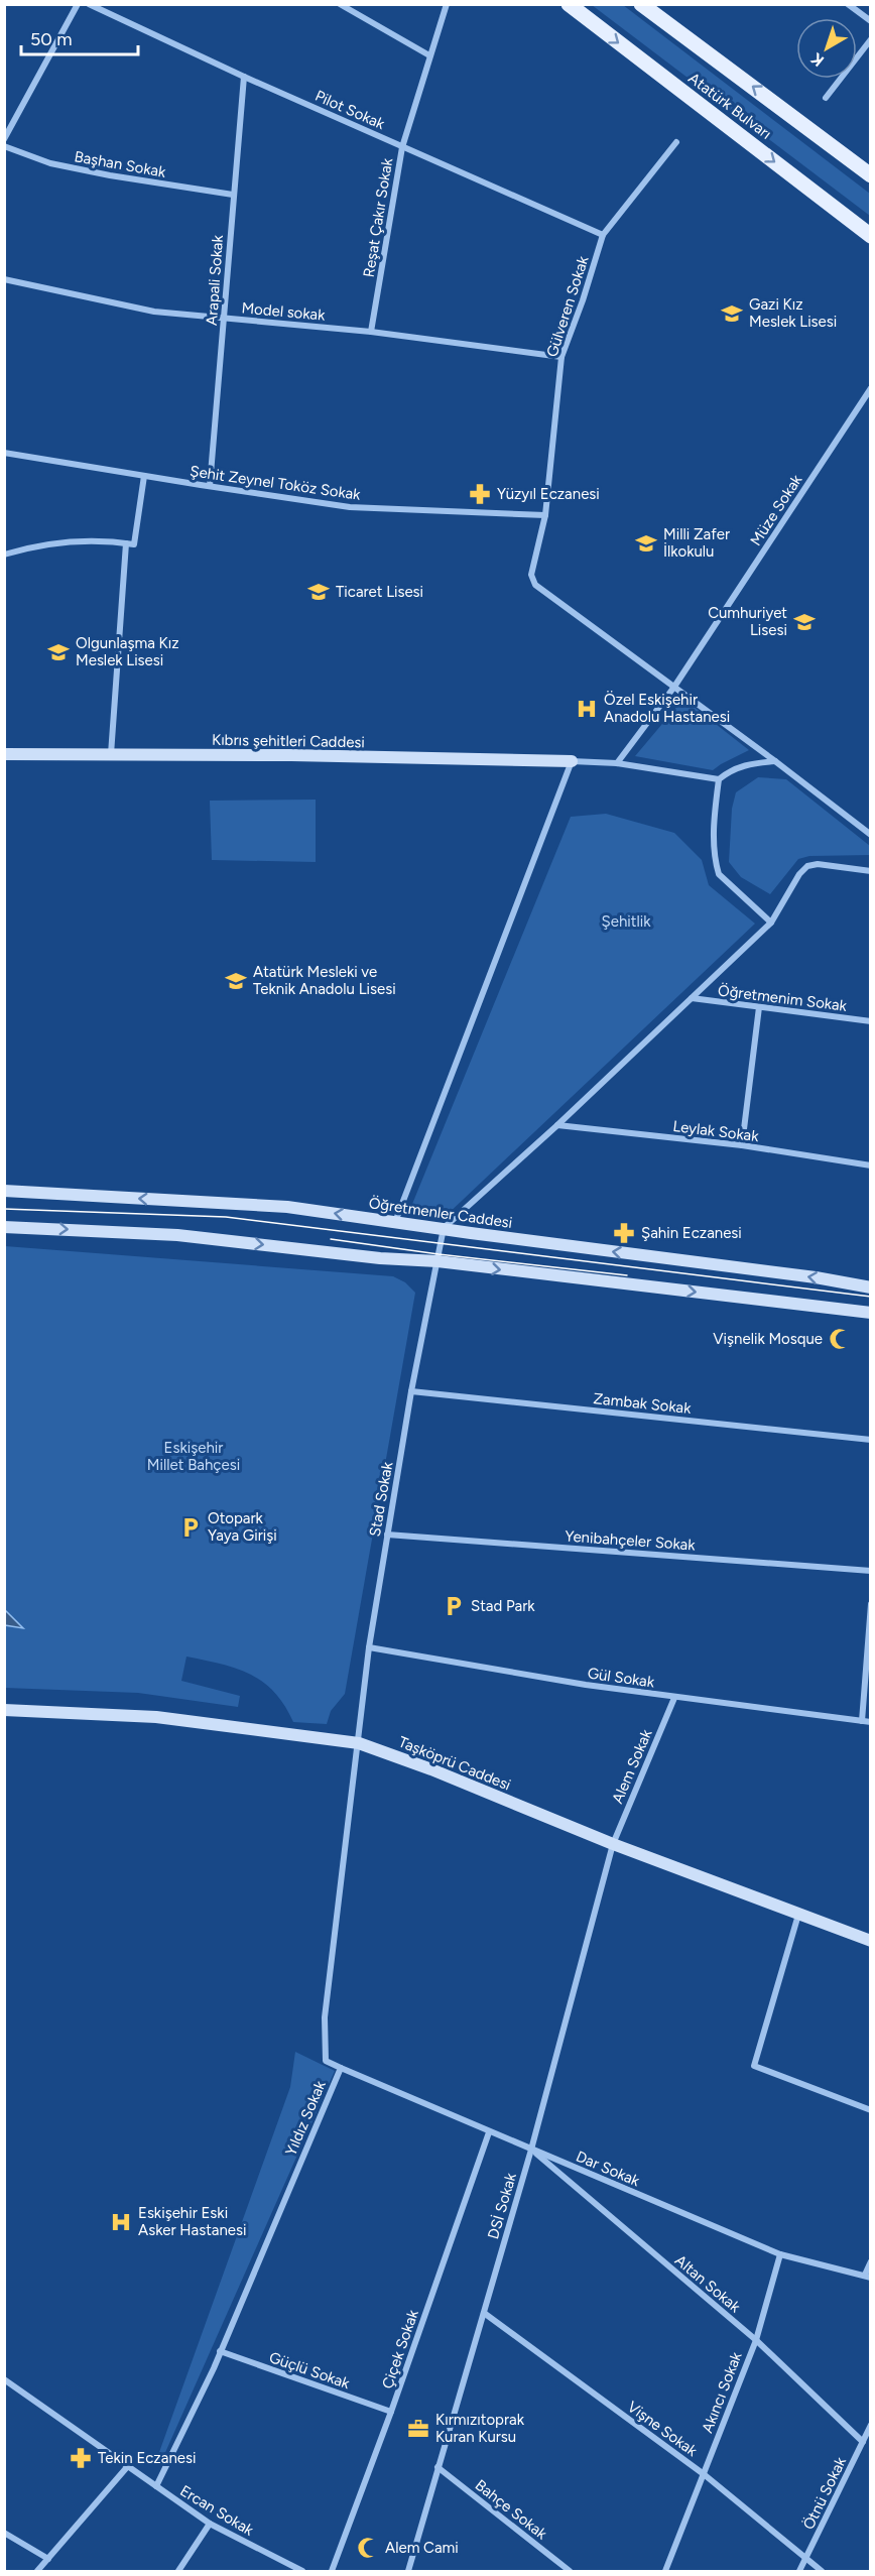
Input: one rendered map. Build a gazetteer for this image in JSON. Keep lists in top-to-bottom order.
{
  "streets": {
    "main road": [
      "Atatürk Bulvarı",
      "Kıbrıs şehitleri Caddesi",
      "Öğretmenler Caddesi",
      "Taşköprü Caddesi"
    ],
    "street": [
      "Pilot Sokak",
      "Başhan Sokak",
      "Reşat Çakır Sokak",
      "Arapali Sokak",
      "Gülveren Sokak",
      "Model sokak",
      "Şehit Zeynel Toköz Sokak",
      "Müze Sokak",
      "Öğretmenim Sokak",
      "Leylak Sokak",
      "Zambak Sokak",
      "Stad Sokak",
      "Yenibahçeler Sokak",
      "Gül Sokak",
      "Alem Sokak",
      "Yıldız Sokak",
      "Dar Sokak",
      "DSİ Sokak",
      "Altan Sokak",
      "Çiçek Sokak",
      "Güçlü Sokak",
      "Akıncı Sokak",
      "Vişne Sokak",
      "Ötnü Sokak",
      "Bahçe Sokak",
      "Ercan Sokak"
    ]
  },
  "crossings": [
    ["Pilot Sokak", "Reşat Çakır Sokak"],
    ["Pilot Sokak", "Arapali Sokak"],
    ["Pilot Sokak", "Gülveren Sokak"],
    ["Başhan Sokak", "Arapali Sokak"],
    ["Reşat Çakır Sokak", "Model sokak"],
    ["Arapali Sokak", "Model sokak"],
    ["Arapali Sokak", "Şehit Zeynel Toköz Sokak"],
    ["Gülveren Sokak", "Model sokak"],
    ["Gülveren Sokak", "Şehit Zeynel Toköz Sokak"],
    ["Gülveren Sokak", "Müze Sokak"],
    ["Öğretmenler Caddesi", "Stad Sokak"],
    ["Zambak Sokak", "Stad Sokak"],
    ["Stad Sokak", "Yenibahçeler Sokak"],
    ["Stad Sokak", "Gül Sokak"],
    ["Stad Sokak", "Taşköprü Caddesi"],
    ["Stad Sokak", "Yıldız Sokak"],
    ["Gül Sokak", "Alem Sokak"],
    ["Taşköprü Caddesi", "Alem Sokak"],
    ["Taşköprü Caddesi", "Yıldız Sokak"],
    ["Taşköprü Caddesi", "DSİ Sokak"],
    ["Alem Sokak", "DSİ Sokak"],
    ["Yıldız Sokak", "Dar Sokak"],
    ["Yıldız Sokak", "Güçlü Sokak"],
    ["Yıldız Sokak", "Ercan Sokak"],
    ["Dar Sokak", "DSİ Sokak"],
    ["Dar Sokak", "Altan Sokak"],
    ["Dar Sokak", "Çiçek Sokak"],
    ["Dar Sokak", "Akıncı Sokak"],
    ["DSİ Sokak", "Altan Sokak"],
    ["DSİ Sokak", "Vişne Sokak"],
    ["DSİ Sokak", "Bahçe Sokak"],
    ["Altan Sokak", "Akıncı Sokak"],
    ["Altan Sokak", "Ötnü Sokak"],
    ["Çiçek Sokak", "Güçlü Sokak"],
    ["Akıncı Sokak", "Vişne Sokak"],
    ["Vişne Sokak", "Ötnü Sokak"]
  ],
  "parks": ["Şehitlik", "Eskişehir Millet Bahçesi"],
  "places": {
    "school or university": [
      "Gazi Kız Meslek Lisesi",
      "Milli Zafer İlkokulu",
      "Ticaret Lisesi",
      "Cumhuriyet Lisesi",
      "Olgunlaşma Kız Meslek Lisesi",
      "Atatürk Mesleki ve Teknik Anadolu Lisesi"
    ],
    "pharmacy": ["Yüzyıl Eczanesi", "Şahin Eczanesi", "Tekin Eczanesi"],
    "hospital": ["Özel Eskişehir Anadolu Hastanesi", "Eskişehir Eski Asker Hastanesi"],
    "mosque": ["Vişnelik Mosque", "Alem Cami"],
    "parking": ["Otopark Yaya Girişi", "Stad Park"],
    "office": ["Kırmızıtoprak Kuran Kursu"]
  },
  "scale_bar": "50 m",
  "north": "bottom left"
}
